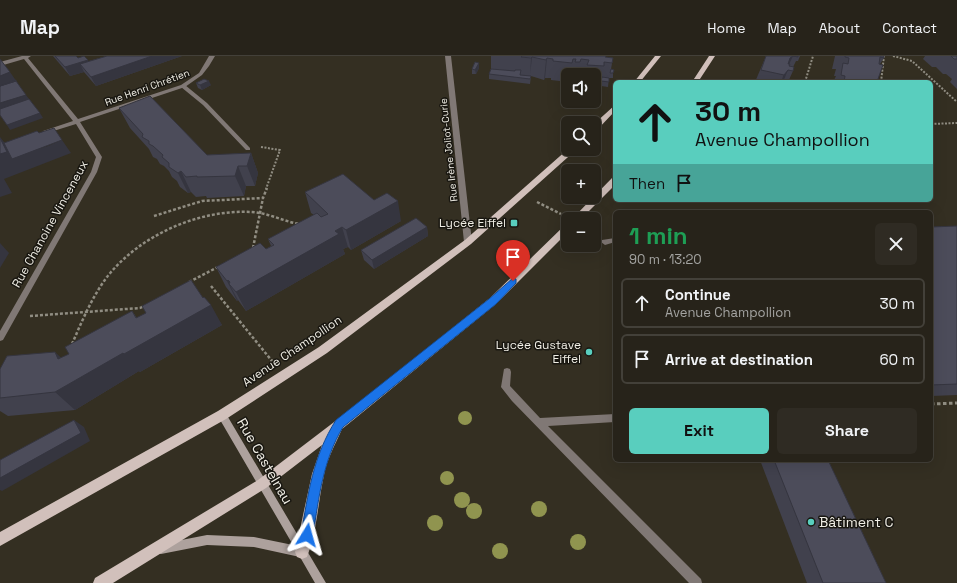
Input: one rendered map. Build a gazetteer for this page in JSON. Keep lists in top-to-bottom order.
{
  "streets": {
    "main road": ["Avenue Champollion"],
    "street": [
      "Rue Henri Chrétien",
      "Rue Irène Joliot-Curie",
      "Rue Chanoine Vinceneux",
      "Rue Castelnau"
    ]
  },
  "crossings": [
    ["Rue Henri Chrétien", "Rue Chanoine Vinceneux"],
    ["Rue Irène Joliot-Curie", "Avenue Champollion"],
    ["Avenue Champollion", "Rue Castelnau"]
  ],
  "places": {
    "transit": ["Lycée Eiffel"],
    "other": ["Lycée Gustave Eiffel", "Bâtiment C"]
  },
  "page": {
    "header": "Map",
    "nav": [
      "Home",
      "Map",
      "About",
      "Contact"
    ],
    "map_buttons": ["+", "−"],
    "turn": ["30 m", "Avenue Champollion"],
    "then": "Then",
    "heading": ["1 min", "90 m · 13:20"],
    "list": [
      {
        "name": "Continue",
        "note": "Avenue Champollion",
        "value": "30 m"
      },
      {
        "name": "Arrive at destination",
        "value": "60 m"
      }
    ],
    "buttons": ["Exit", "Share"]
  }
}
